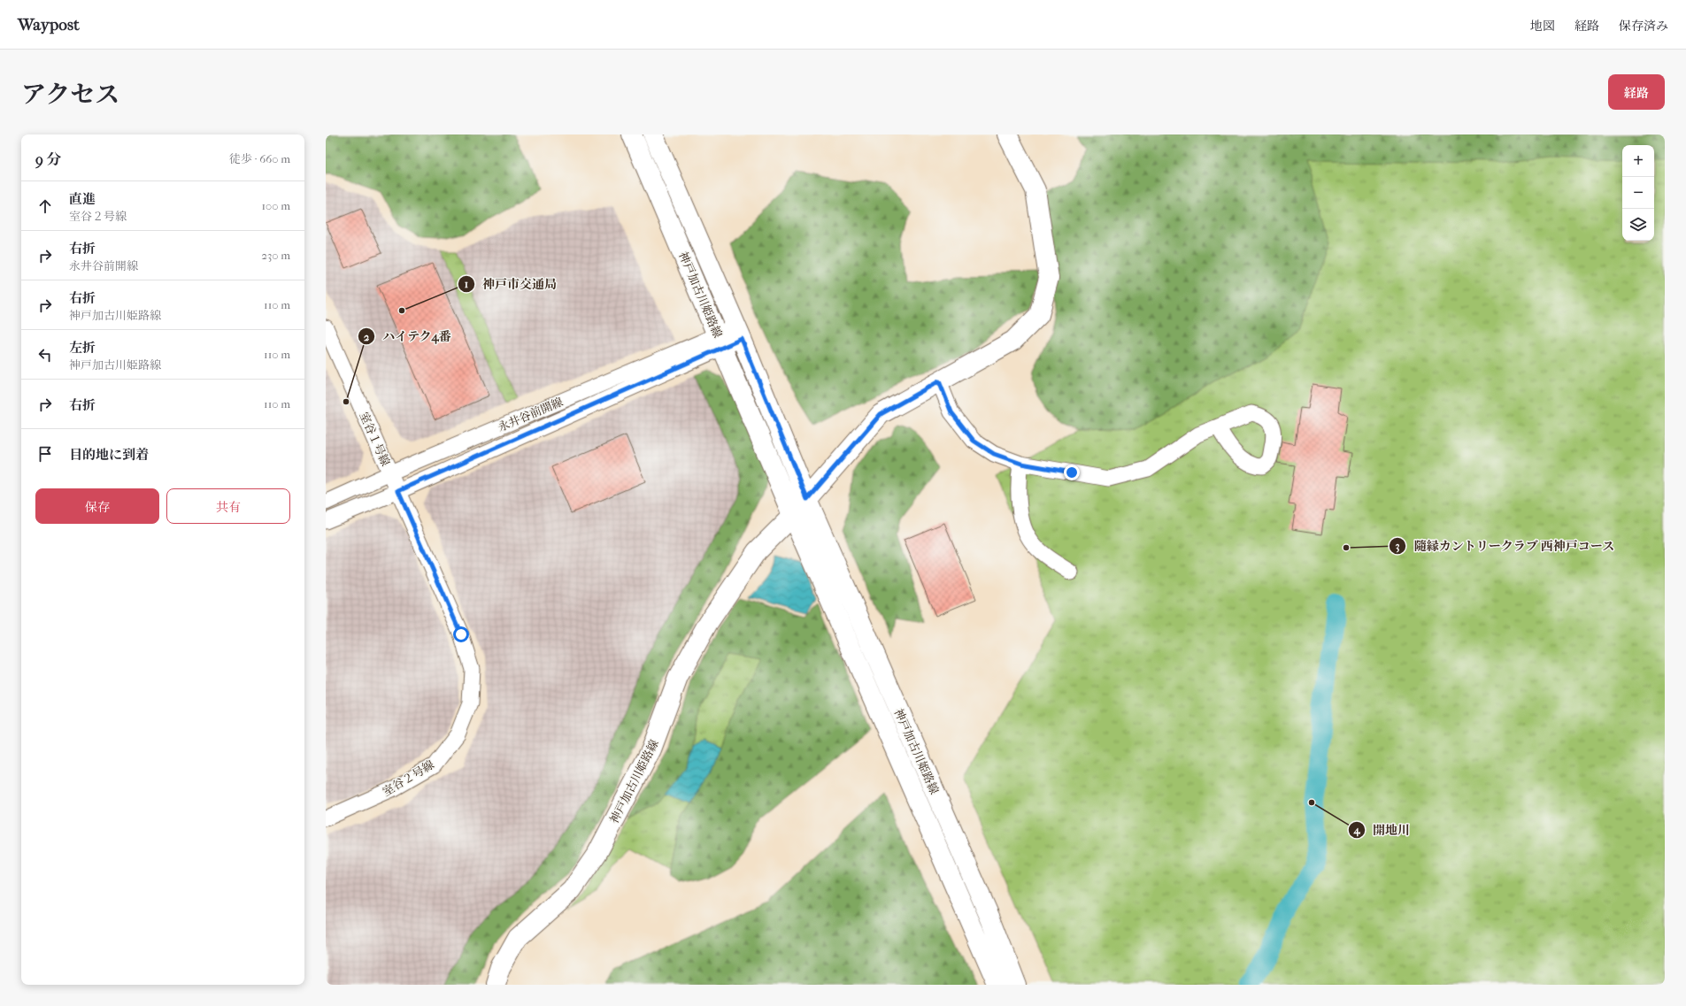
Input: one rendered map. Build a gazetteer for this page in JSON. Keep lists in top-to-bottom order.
{
  "streets": {
    "main road": ["神戸加古川姫路線"],
    "street": ["永井谷前開線", "室谷１号線", "室谷２号線"]
  },
  "crossings": [
    ["神戸加古川姫路線", "永井谷前開線"],
    ["永井谷前開線", "室谷１号線"],
    ["永井谷前開線", "室谷２号線"],
    ["室谷１号線", "室谷２号線"]
  ],
  "places": [
    "神戸市交通局",
    "ハイテク4番",
    "隨縁カントリークラブ 西神戸コース",
    "開地川"
  ],
  "page": {
    "header": "Waypost",
    "nav": ["地図", "経路", "保存済み"],
    "title": "アクセス",
    "buttons": [
      "経路",
      ["保存", "共有"]
    ],
    "heading": ["9 分", "徒歩 · 660 m"],
    "map_buttons": ["+", "−"],
    "list": [
      ["直進", "室谷２号線", "100 m"],
      ["右折", "永井谷前開線", "230 m"],
      ["右折", "神戸加古川姫路線", "110 m"],
      ["左折", "神戸加古川姫路線", "110 m"],
      ["右折", "110 m"],
      "目的地に到着"
    ]
  }
}
